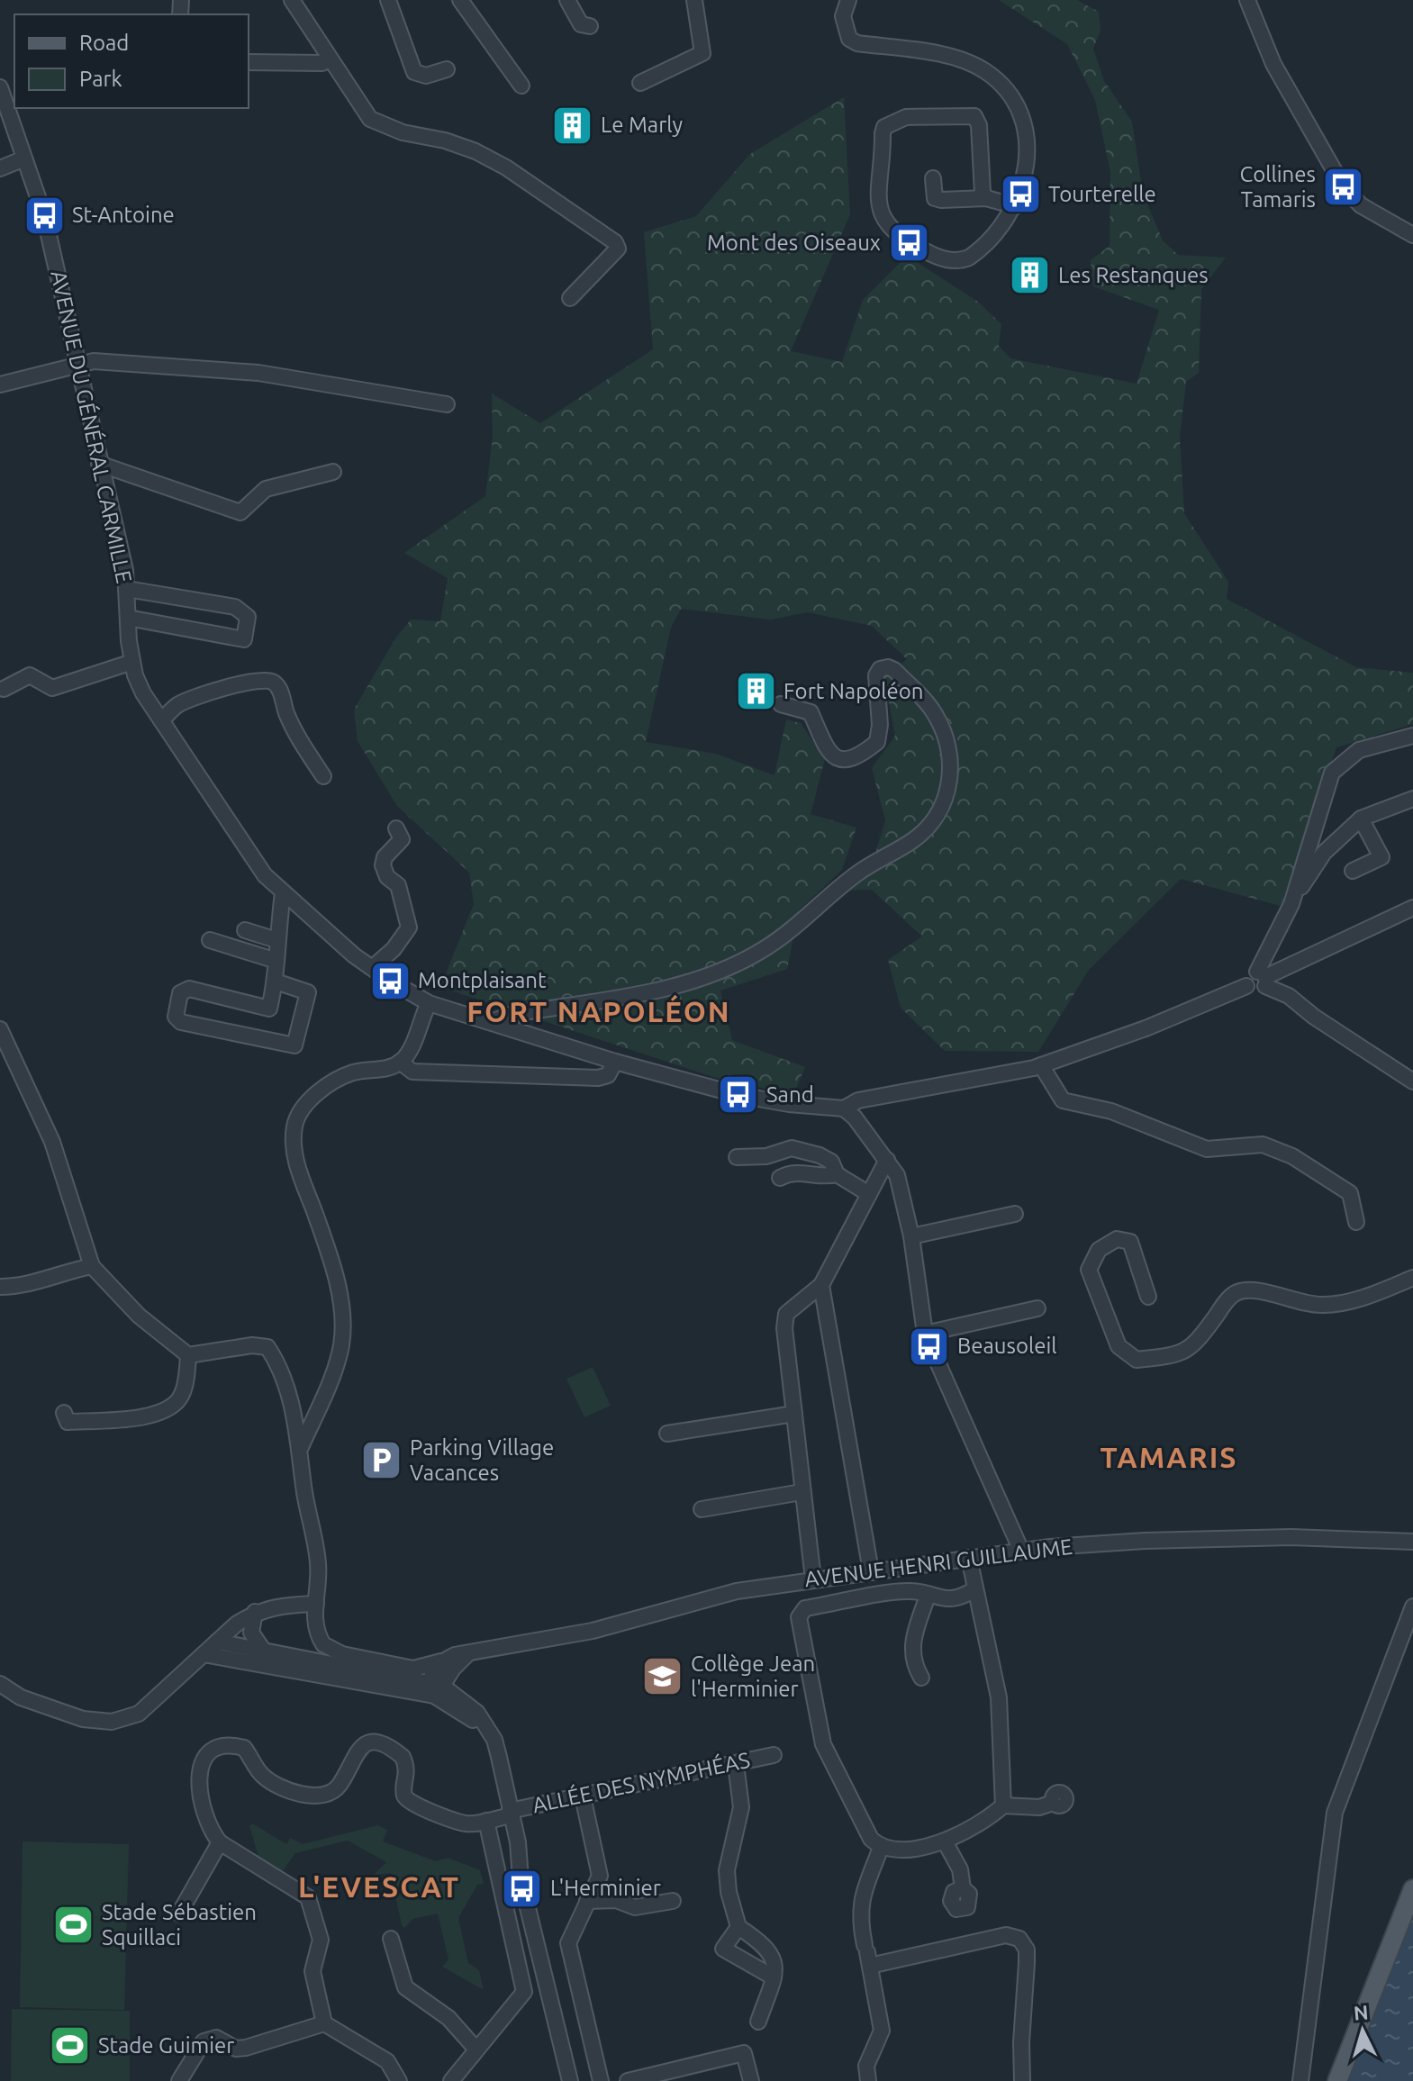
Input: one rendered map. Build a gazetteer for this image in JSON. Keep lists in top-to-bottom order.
{
  "streets": {
    "street": ["AVENUE DU GÉNÉRAL CARMILLE", "AVENUE HENRI GUILLAUME", "ALLÉE DES NYMPHÉAS"]
  },
  "districts": ["FORT NAPOLÉON", "TAMARIS", "L'EVESCAT"],
  "places": {
    "building": ["Le Marly", "Les Restanques", "Fort Napoléon"],
    "bus stop": [
      "Collines Tamaris",
      "Tourterelle",
      "St-Antoine",
      "Mont des Oiseaux",
      "Montplaisant",
      "Sand",
      "Beausoleil",
      "L'Herminier"
    ],
    "parking": ["Parking Village Vacances"],
    "school or university": ["Collège Jean l'Herminier"],
    "sports": ["Stade Sébastien Squillaci", "Stade Guimier"]
  },
  "legend": ["Road", "Park"],
  "north": "top"
}
